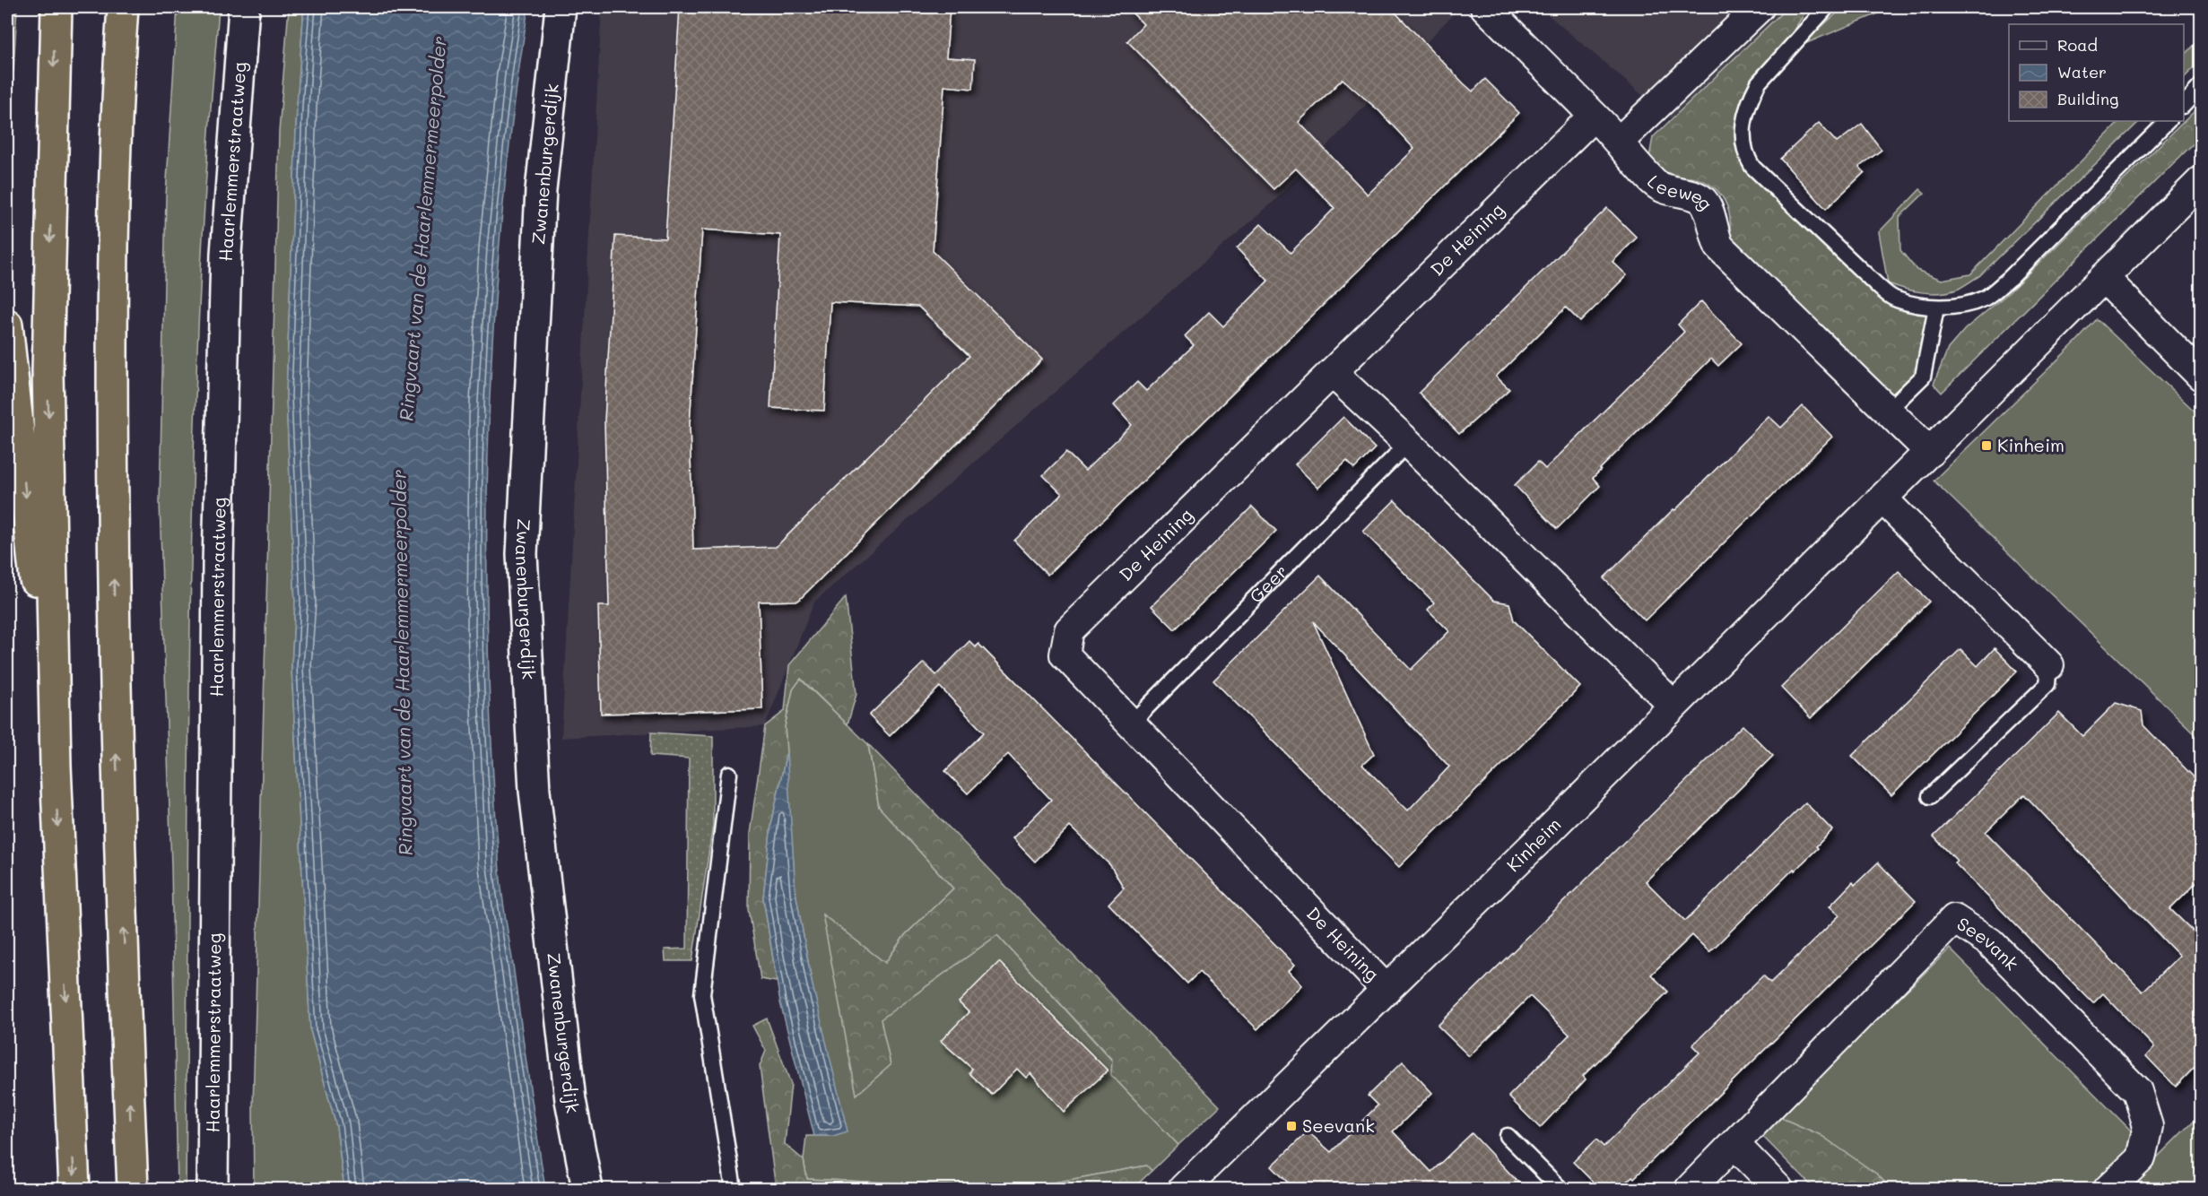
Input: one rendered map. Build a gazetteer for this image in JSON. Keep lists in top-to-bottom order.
{
  "streets": {
    "street": [
      "Haarlemmerstraatweg",
      "Zwanenburgerdijk",
      "Leeweg",
      "De Heining",
      "Kinheim",
      "Seevank"
    ],
    "lane": ["Geer"]
  },
  "crossings": [
    ["Leeweg", "De Heining"],
    ["Leeweg", "Kinheim"],
    ["De Heining", "Geer"],
    ["De Heining", "Kinheim"]
  ],
  "water": ["Ringvaart van de Haarlemmermeerpolder"],
  "places": {
    "transit": ["Kinheim", "Seevank"]
  },
  "legend": ["Road", "Water", "Building"]
}
